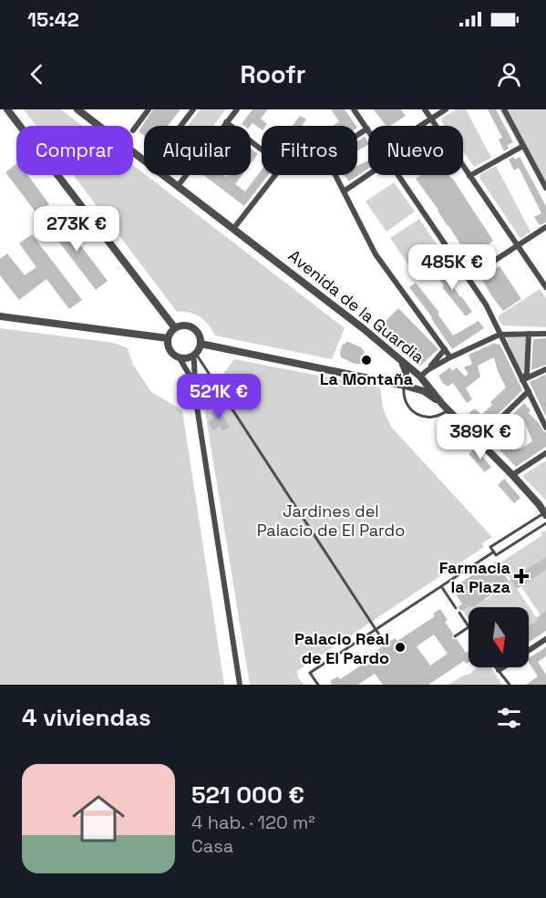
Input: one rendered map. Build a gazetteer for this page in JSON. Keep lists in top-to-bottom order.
{
  "streets": {
    "street": ["Avenida de la Guardia"]
  },
  "parks": ["Jardines del Palacio de El Pardo"],
  "places": {
    "other": ["La Montaña", "Palacio Real de El Pardo"],
    "health": ["Farmacia la Plaza"]
  },
  "north": "bottom",
  "page": {
    "status": "15:42",
    "header": "Roofr",
    "chip": [
      "Comprar",
      "Alquilar",
      "Filtros",
      "Nuevo"
    ],
    "price": [
      "273K €",
      "485K €",
      "521K €",
      "389K €"
    ],
    "heading": "4 viviendas",
    "list": [
      {
        "name": "521 000 €",
        "note": "4 hab. · 120 m² · Casa"
      }
    ]
  }
}
